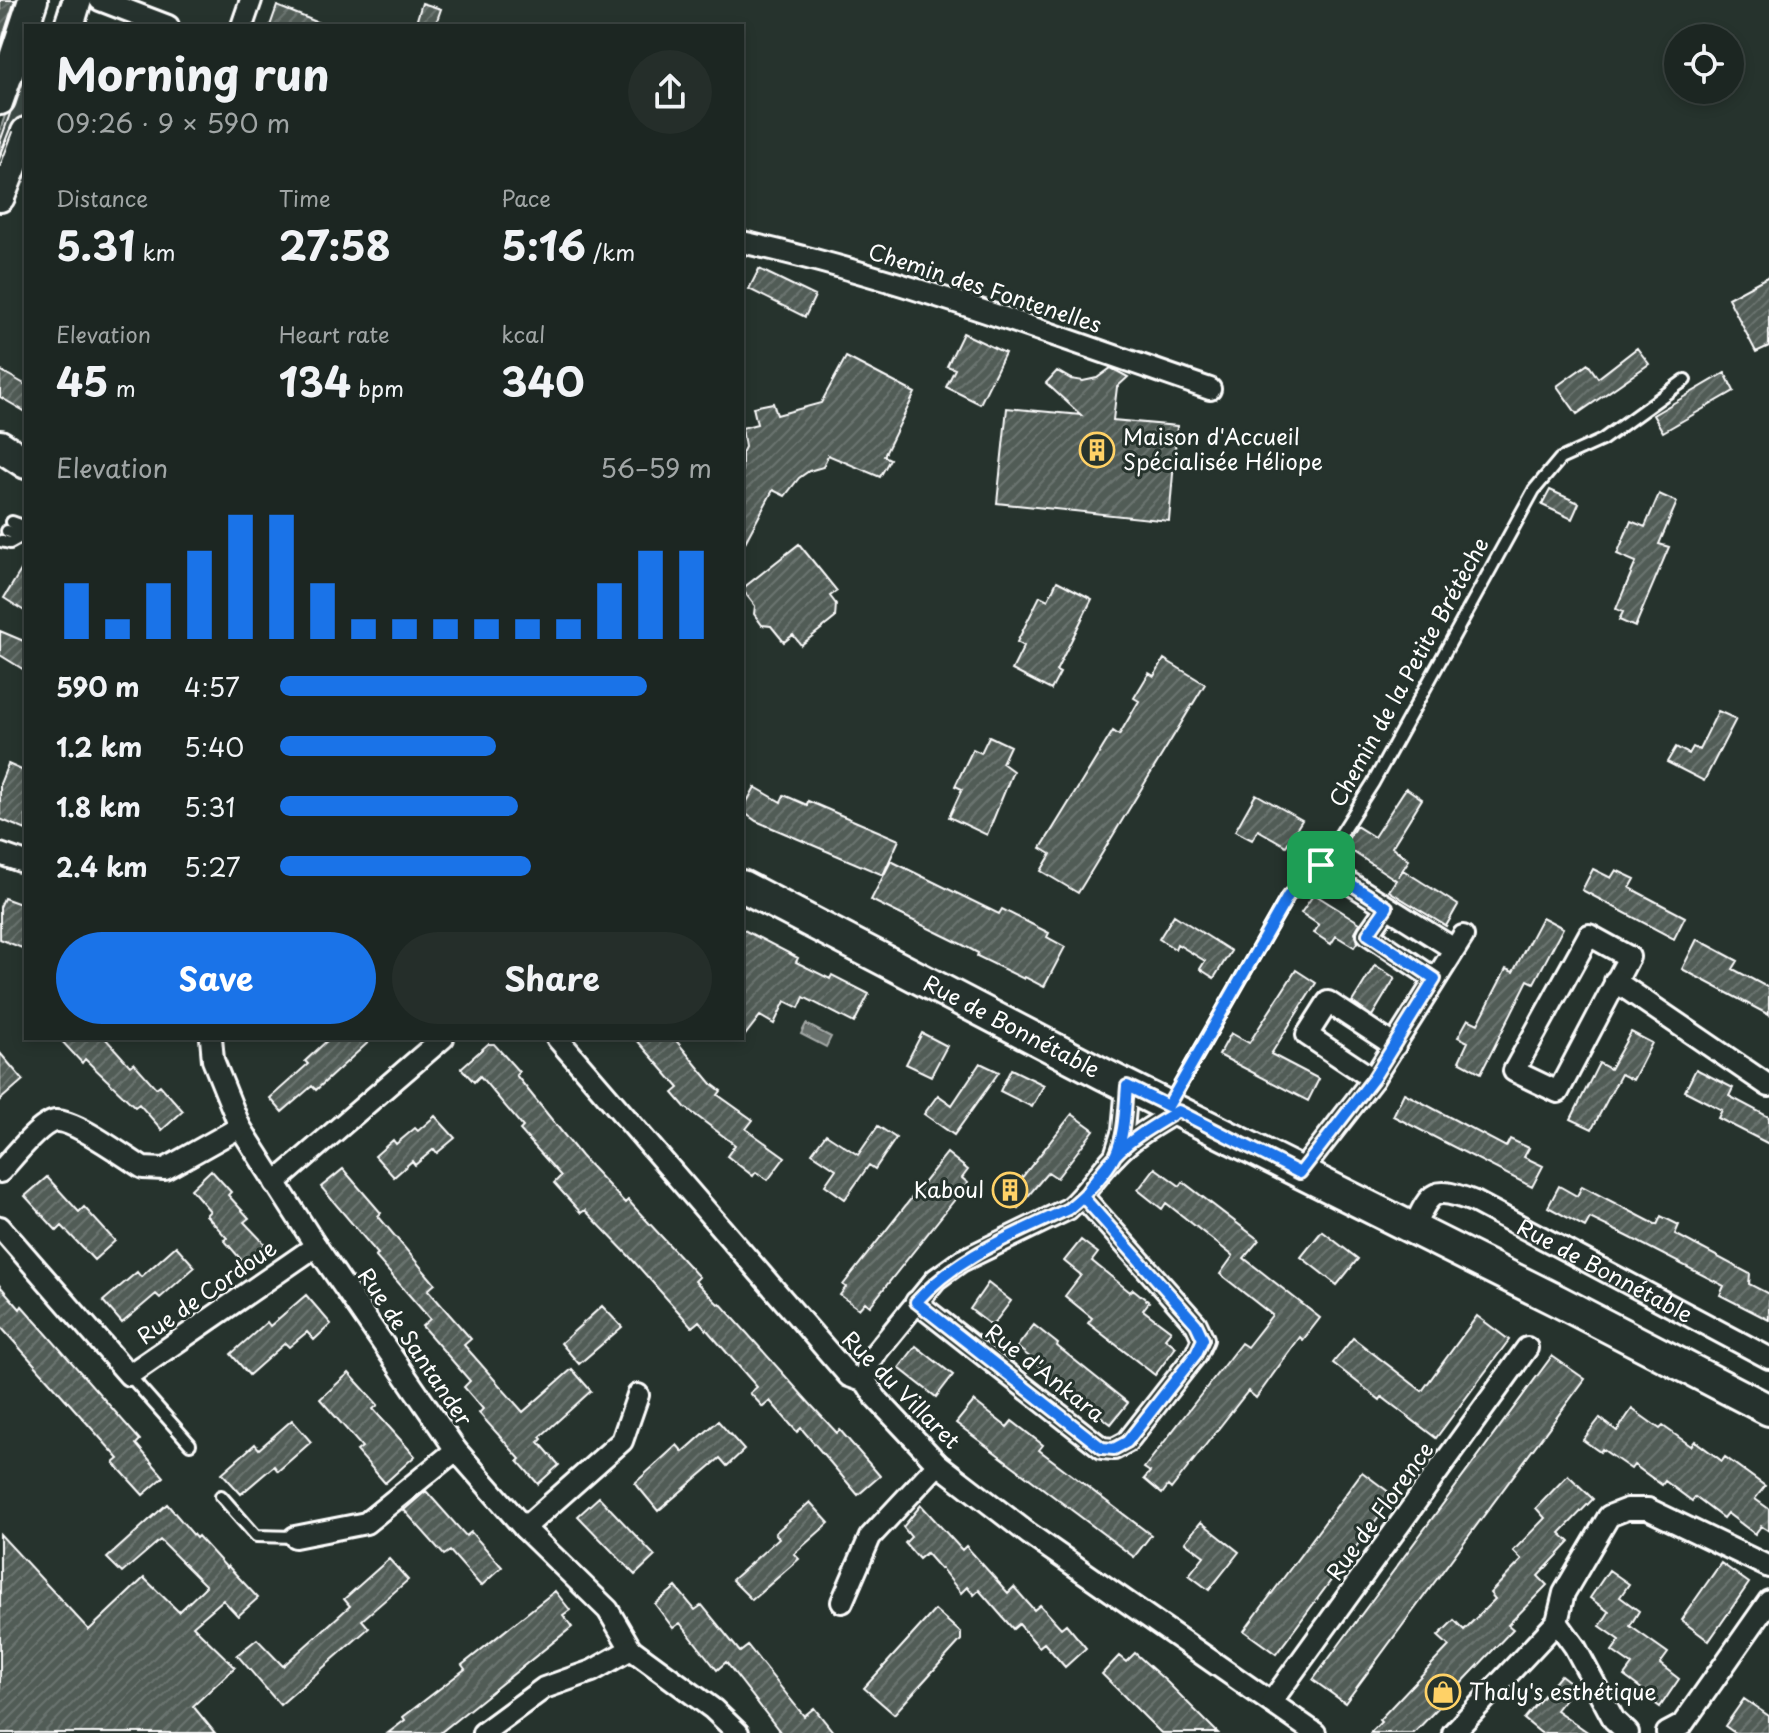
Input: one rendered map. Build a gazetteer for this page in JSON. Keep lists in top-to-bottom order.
{
  "streets": {
    "main road": ["Rue de Bonnétable"],
    "street": [
      "Chemin des Fontenelles",
      "Rue de Cordoue",
      "Rue de Santander",
      "Rue d'Ankara",
      "Rue du Villaret",
      "Rue de Florence"
    ],
    "lane": ["Chemin de la Petite Brétèche"]
  },
  "crossings": [
    ["Chemin de la Petite Brétèche", "Rue de Bonnétable"],
    ["Rue de Cordoue", "Rue de Santander"],
    ["Rue du Villaret", "Rue de Florence"]
  ],
  "places": {
    "building": ["Maison d'Accueil Spécialisée Héliope", "Kaboul"],
    "shop": ["Thaly's esthétique"]
  },
  "page": {
    "heading": ["Morning run", "09:26 · 9 × 590 m"],
    "stats": [
      ["Distance", "5.31 km"],
      ["Time", "27:58"],
      ["Pace", "5:16 /km"],
      ["Elevation", "45 m"],
      ["Heart rate", "134 bpm"],
      ["kcal", "340"]
    ],
    "chart": ["Elevation", "56–59 m"],
    "list": [
      {
        "name": "590 m",
        "note": "4:57"
      },
      {
        "name": "1.2 km",
        "note": "5:40"
      },
      {
        "name": "1.8 km",
        "note": "5:31"
      },
      {
        "name": "2.4 km",
        "note": "5:27"
      }
    ],
    "buttons": ["Save", "Share"]
  }
}
